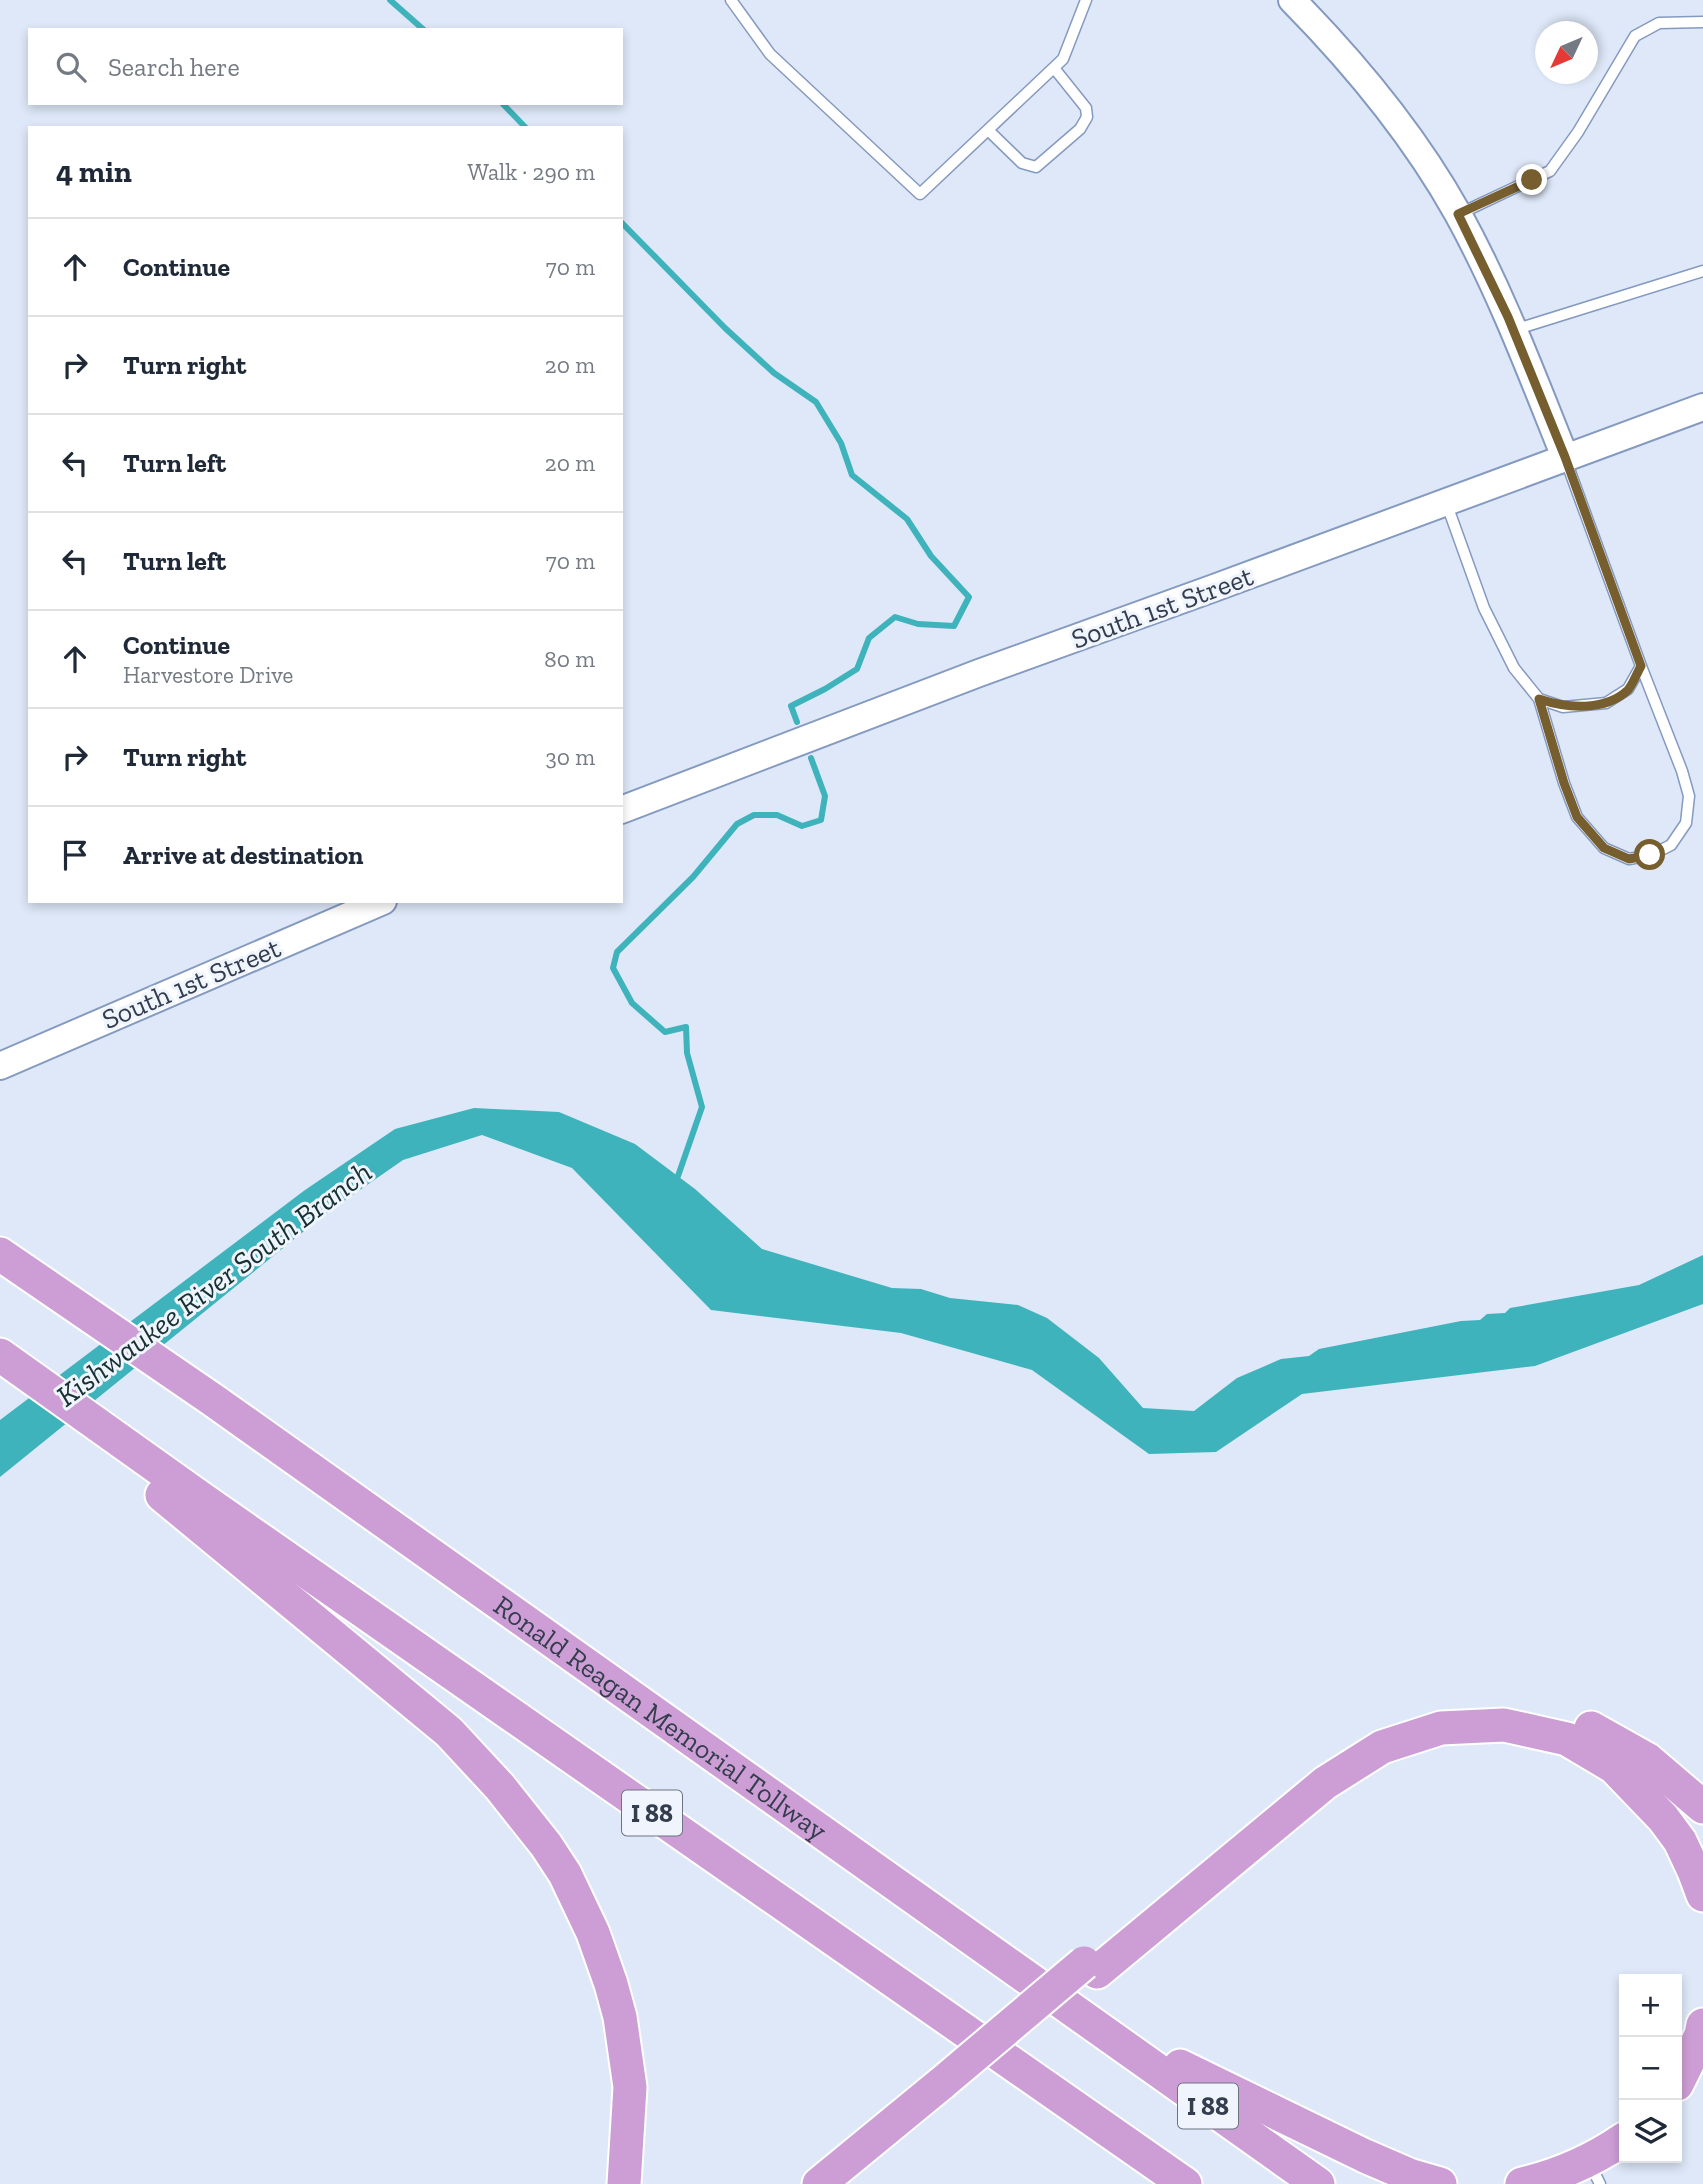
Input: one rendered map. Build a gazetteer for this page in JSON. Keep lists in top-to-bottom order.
{
  "streets": {
    "highway": ["Ronald Reagan Memorial Tollway", "I 88"],
    "street": ["South 1st Street"]
  },
  "water": ["Kishwaukee River South Branch"],
  "north": "bottom left",
  "page": {
    "search": "Search here",
    "heading": ["4 min", "Walk · 290 m"],
    "list": [
      ["Continue", "70 m"],
      ["Turn right", "20 m"],
      ["Turn left", "20 m"],
      ["Turn left", "70 m"],
      ["Continue", "Harvestore Drive", "80 m"],
      ["Turn right", "30 m"],
      "Arrive at destination"
    ],
    "map_buttons": ["+", "−"]
  }
}
